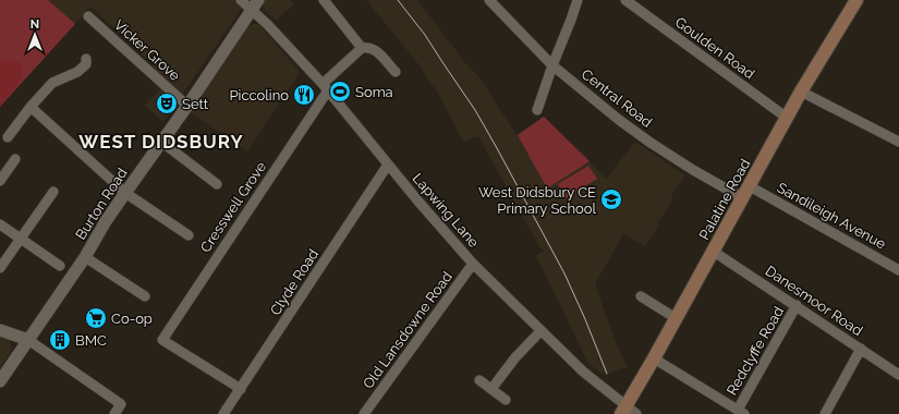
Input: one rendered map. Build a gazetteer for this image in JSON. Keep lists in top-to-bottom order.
{
  "streets": {
    "main road": ["Palatine Road"],
    "street": [
      "Goulden Road",
      "Vicker Grove",
      "Central Road",
      "Burton Road",
      "Cresswell Grove",
      "Lapwing Lane",
      "Sandileigh Avenue",
      "Clyde Road",
      "Danesmoor Road",
      "Old Lansdowne Road",
      "Redclyffe Road"
    ]
  },
  "crossings": [
    ["Goulden Road", "Palatine Road"],
    ["Vicker Grove", "Burton Road"],
    ["Central Road", "Palatine Road"],
    ["Palatine Road", "Lapwing Lane"],
    ["Palatine Road", "Sandileigh Avenue"],
    ["Palatine Road", "Danesmoor Road"],
    ["Burton Road", "Lapwing Lane"],
    ["Cresswell Grove", "Lapwing Lane"],
    ["Cresswell Grove", "Clyde Road"],
    ["Lapwing Lane", "Clyde Road"],
    ["Lapwing Lane", "Old Lansdowne Road"],
    ["Danesmoor Road", "Redclyffe Road"]
  ],
  "districts": ["WEST DIDSBURY"],
  "places": {
    "sports": ["Soma"],
    "restaurant": ["Piccolino"],
    "theatre": ["Sett"],
    "school or university": ["West Didsbury CE Primary School"],
    "supermarket": ["Co-op"],
    "building": ["BMC"]
  },
  "north": "top"
}
